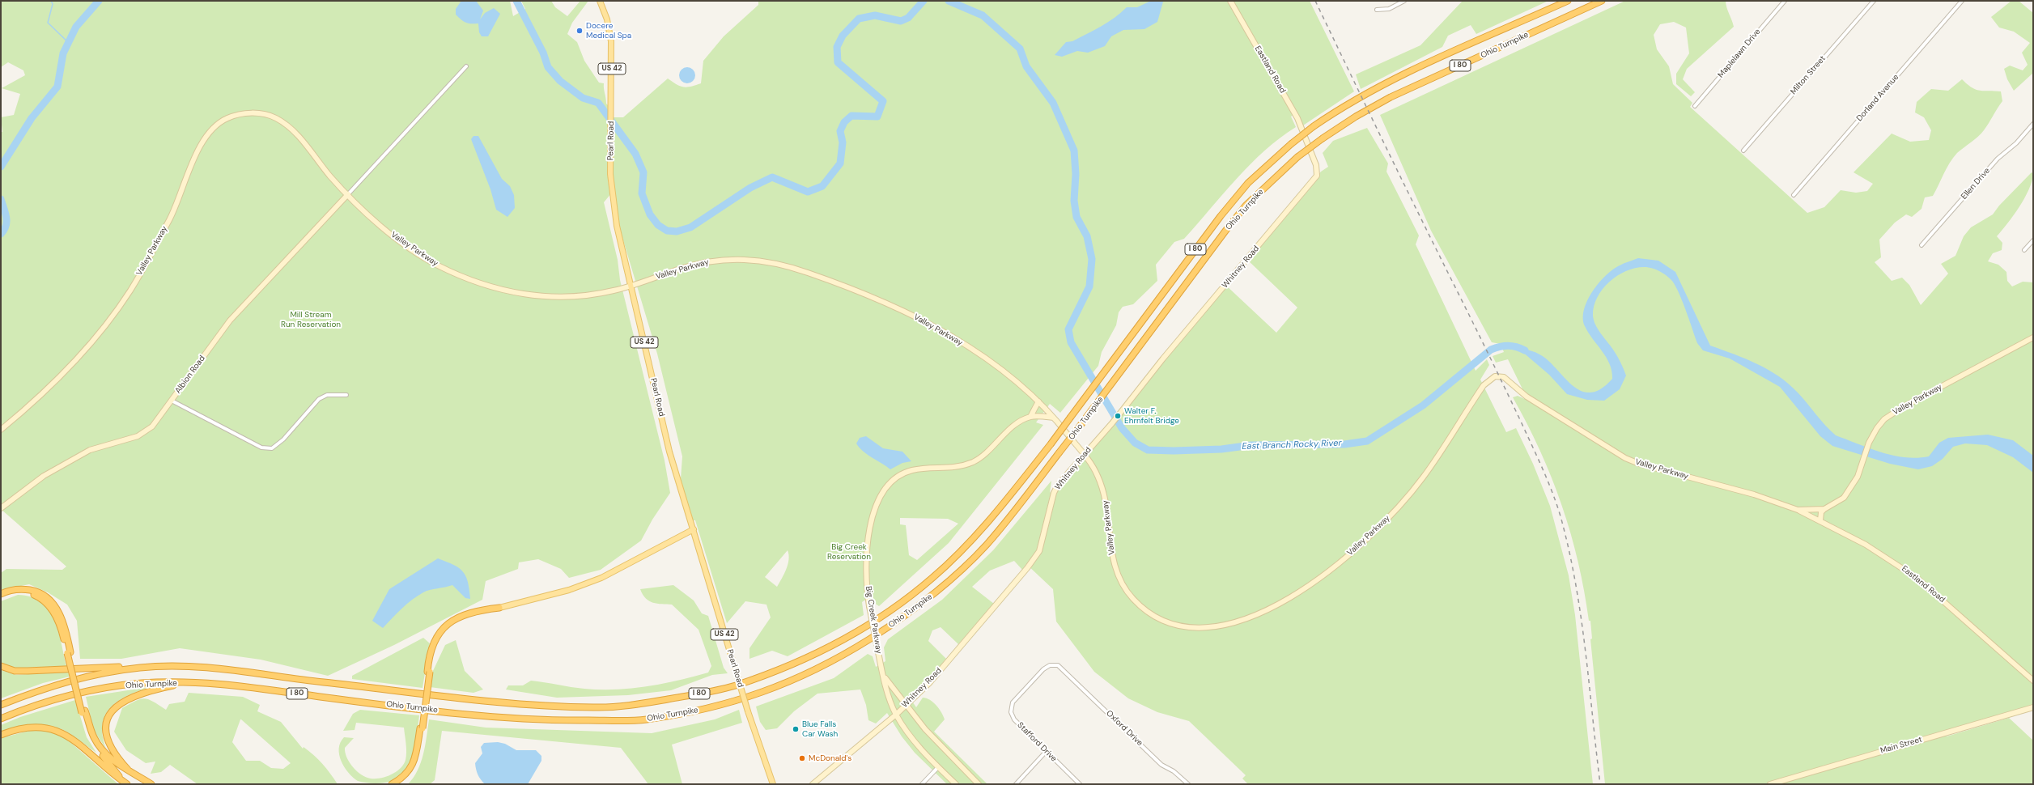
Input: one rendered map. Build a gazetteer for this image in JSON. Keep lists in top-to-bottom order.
{
  "streets": {
    "highway": ["Ohio Turnpike", "I 80"],
    "main road": ["US 42", "Pearl Road"],
    "street": [
      "Maplelawn Drive",
      "Eastland Road",
      "Milton Street",
      "Dorland Avenue",
      "Ellen Drive",
      "Valley Parkway",
      "Whitney Road",
      "Albion Road",
      "Big Creek Parkway",
      "Oxford Drive",
      "Stafford Drive",
      "Main Street"
    ]
  },
  "crossings": [
    ["Eastland Road", "Valley Parkway"],
    ["Eastland Road", "Whitney Road"],
    ["Pearl Road", "Valley Parkway"],
    ["Valley Parkway", "Whitney Road"],
    ["Valley Parkway", "Albion Road"],
    ["Whitney Road", "Big Creek Parkway"],
    ["Oxford Drive", "Stafford Drive"]
  ],
  "water": ["East Branch Rocky River"],
  "parks": ["Mill Stream Run Reservation", "Big Creek Reservation"],
  "places": [
    "Docere Medical Spa",
    "Walter F. Ehrnfelt Bridge",
    "Blue Falls Car Wash",
    "McDonald's"
  ]
}
